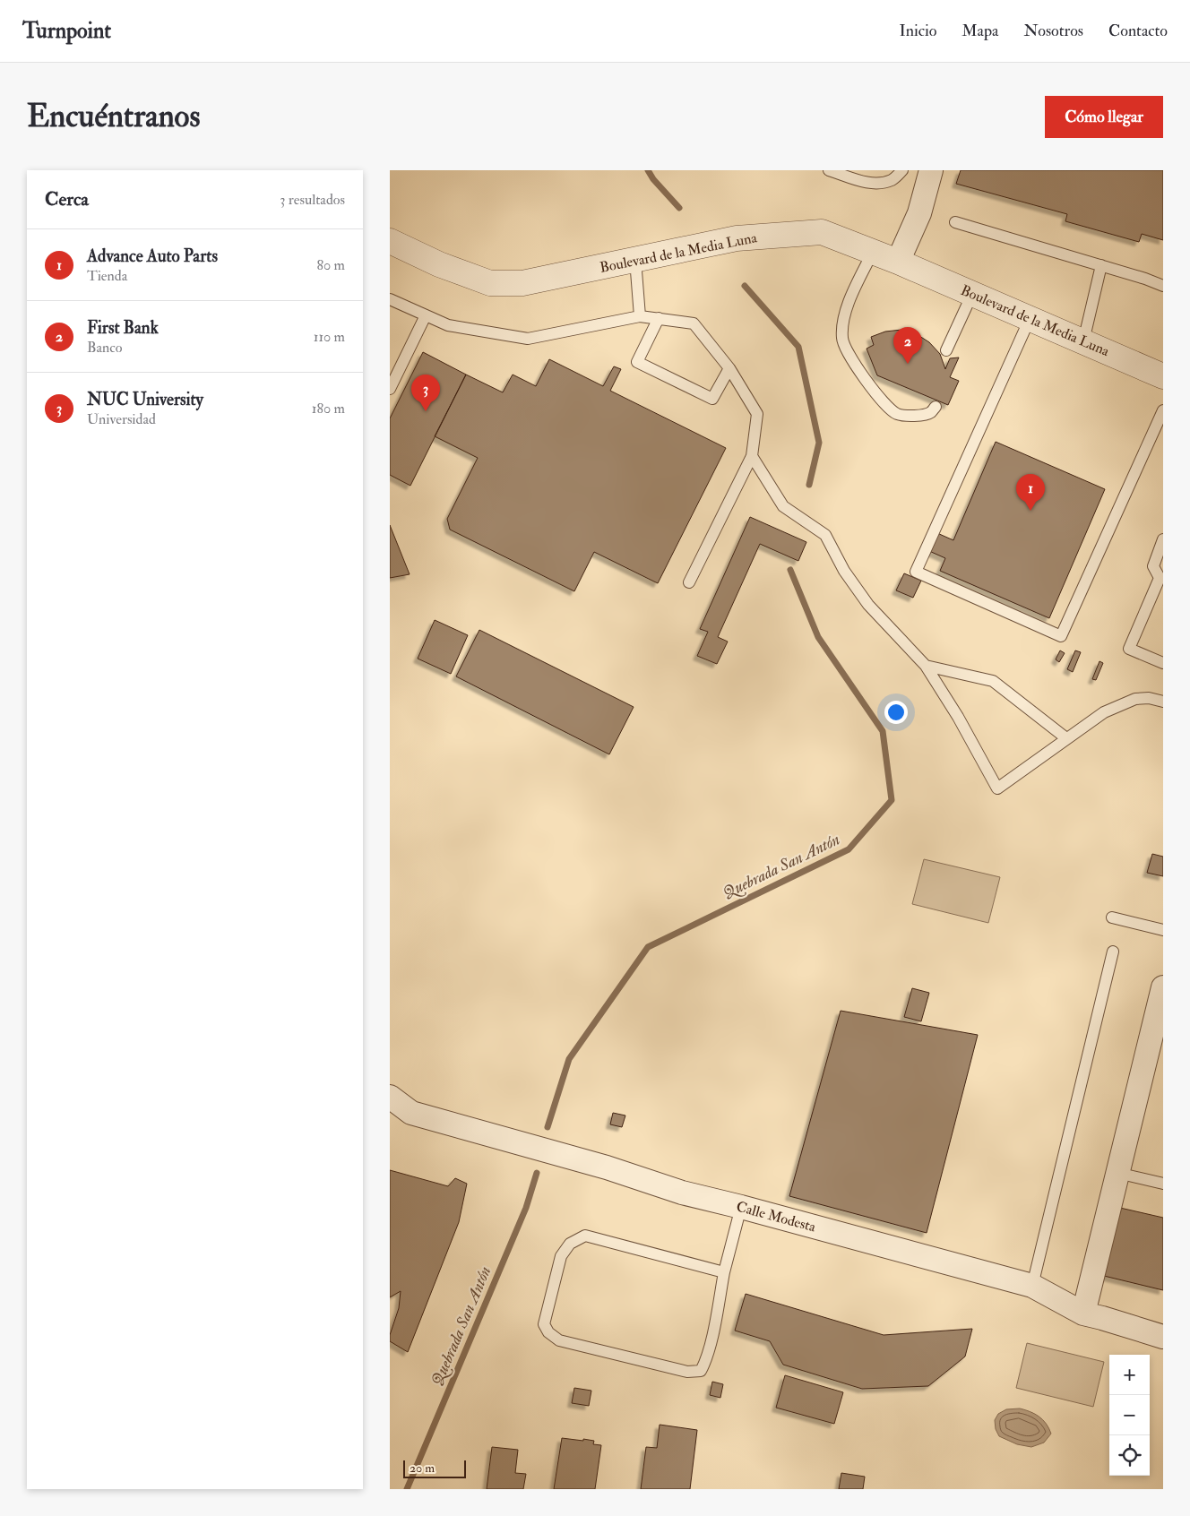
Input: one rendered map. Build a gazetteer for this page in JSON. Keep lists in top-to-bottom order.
{
  "streets": {
    "street": ["Boulevard de la Media Luna", "Calle Modesta"]
  },
  "water": ["Quebrada San Antón"],
  "scale_bar": "20 m",
  "page": {
    "header": "Turnpoint",
    "nav": [
      "Inicio",
      "Mapa",
      "Nosotros",
      "Contacto"
    ],
    "buttons": "Cómo llegar",
    "title": "Encuéntranos",
    "heading": ["Cerca", "3 resultados"],
    "list": [
      {
        "mark": "1",
        "name": "Advance Auto Parts",
        "note": "Tienda",
        "value": "80 m"
      },
      {
        "mark": "2",
        "name": "First Bank",
        "note": "Banco",
        "value": "110 m"
      },
      {
        "mark": "3",
        "name": "NUC University",
        "note": "Universidad",
        "value": "180 m"
      }
    ],
    "pins": ["2", "3", "1"],
    "map_buttons": ["+", "−"],
    "scale": "20 m"
  }
}
